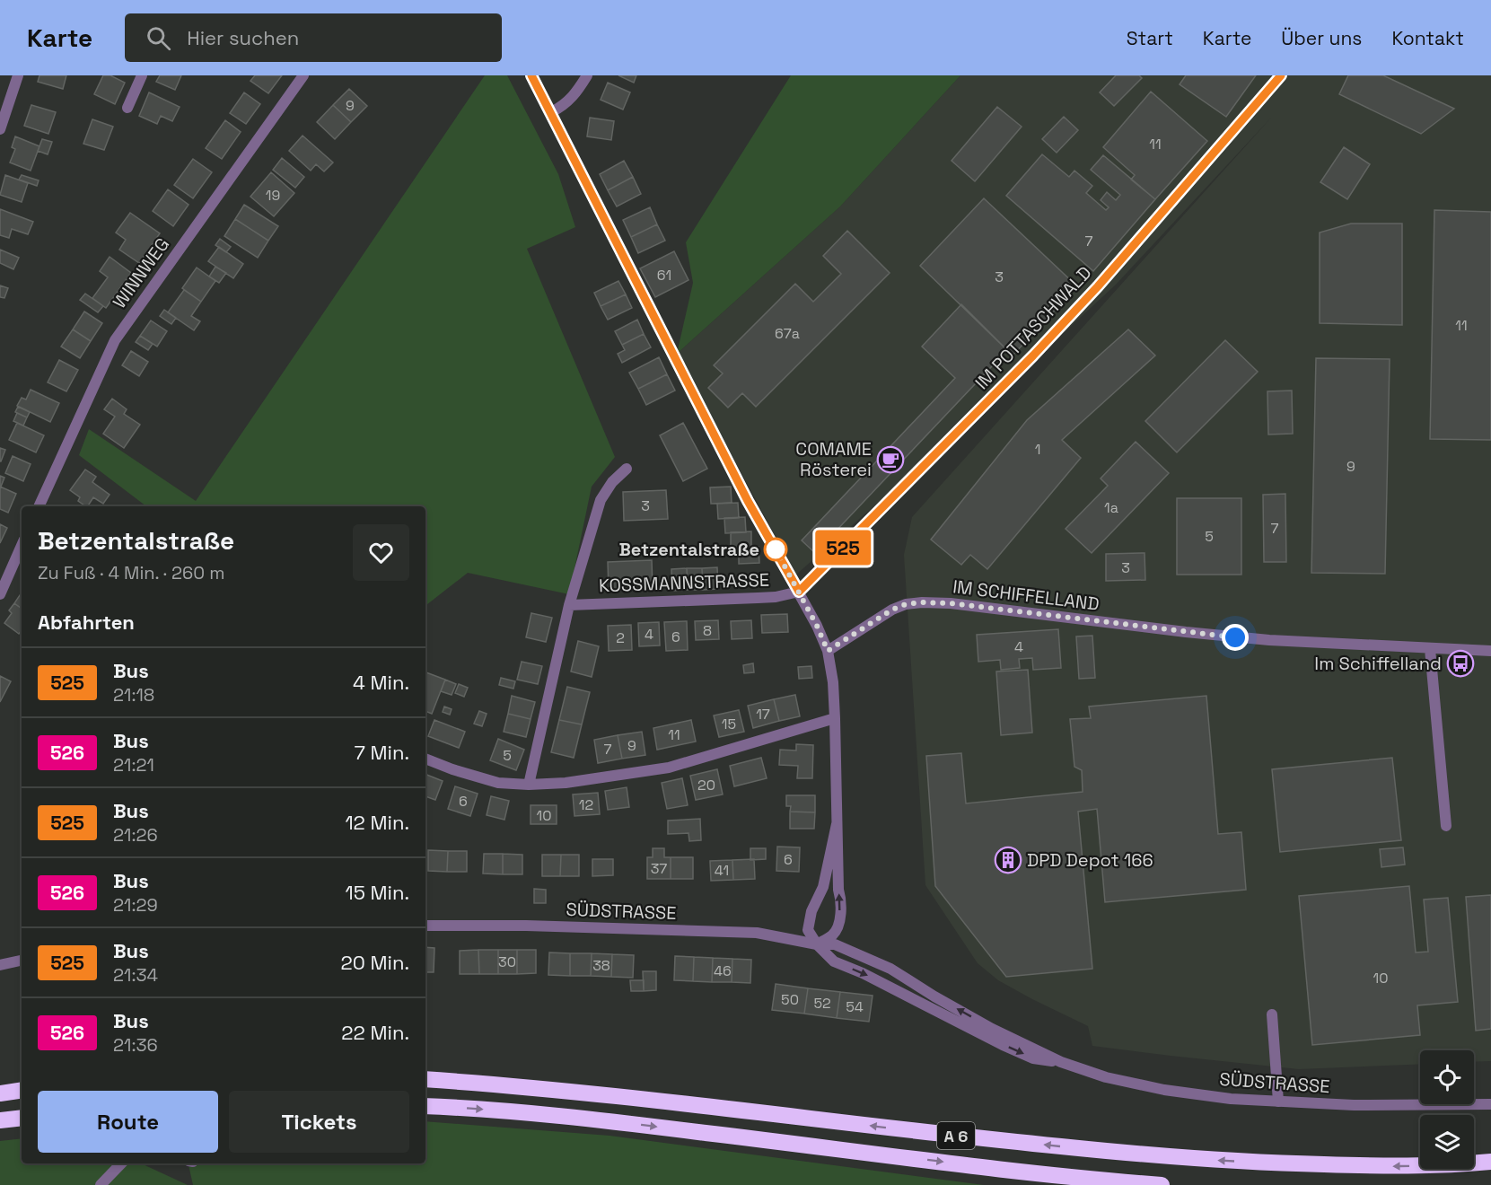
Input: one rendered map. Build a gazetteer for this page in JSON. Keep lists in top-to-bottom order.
{
  "streets": {
    "highway": ["A 6"],
    "street": [
      "WINNWEG",
      "IM POTTASCHWALD",
      "KOSSMANNSTRASSE",
      "IM SCHIFFELLAND",
      "SÜDSTRASSE"
    ]
  },
  "crossings": [
    ["IM POTTASCHWALD", "KOSSMANNSTRASSE"]
  ],
  "places": {
    "cafe": ["COMAME Rösterei"],
    "other": ["Betzentalstraße"],
    "bus stop": ["Im Schiffelland"],
    "building": ["DPD Depot 166"]
  },
  "lines": ["bus line 525"],
  "house_numbers": [
    "9",
    "11",
    "19",
    "7",
    "61",
    "3",
    "11",
    "67a",
    "1",
    "9",
    "3",
    "1a",
    "7",
    "5",
    "3",
    "8",
    "4",
    "6",
    "2",
    "4",
    "17",
    "15",
    "11",
    "9",
    "7",
    "5",
    "20",
    "6",
    "12",
    "10",
    "6",
    "37",
    "41",
    "30",
    "38",
    "46",
    "10",
    "50",
    "52",
    "54"
  ],
  "page": {
    "header": "Karte",
    "search": "Hier suchen",
    "nav": [
      "Start",
      "Karte",
      "Über uns",
      "Kontakt"
    ],
    "on_map": "525",
    "heading": [
      ["Betzentalstraße", "Zu Fuß · 4 Min. · 260 m"],
      "Abfahrten"
    ],
    "list": [
      {
        "mark": "525",
        "name": "Bus",
        "note": "21:18",
        "value": "4 Min."
      },
      {
        "mark": "526",
        "name": "Bus",
        "note": "21:21",
        "value": "7 Min."
      },
      {
        "mark": "525",
        "name": "Bus",
        "note": "21:26",
        "value": "12 Min."
      },
      {
        "mark": "526",
        "name": "Bus",
        "note": "21:29",
        "value": "15 Min."
      },
      {
        "mark": "525",
        "name": "Bus",
        "note": "21:34",
        "value": "20 Min."
      },
      {
        "mark": "526",
        "name": "Bus",
        "note": "21:36",
        "value": "22 Min."
      }
    ],
    "buttons": ["Route", "Tickets"]
  }
}
